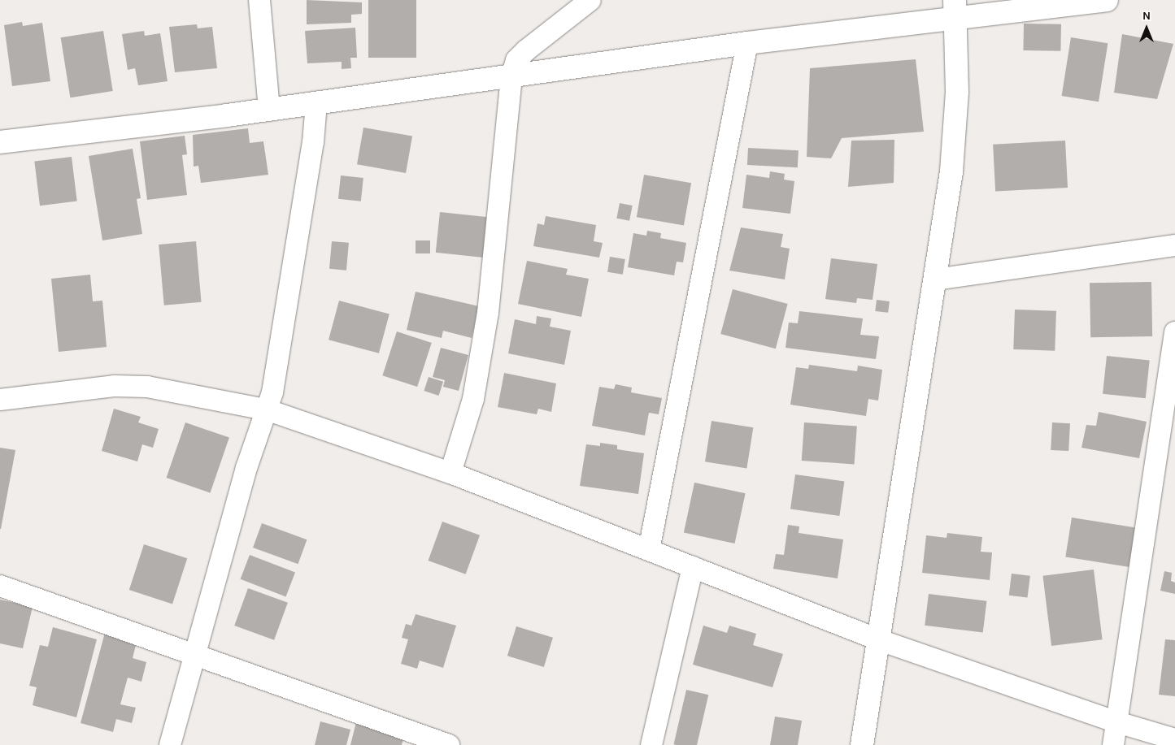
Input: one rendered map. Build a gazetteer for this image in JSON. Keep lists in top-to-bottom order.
{
  "north": "top"
}
